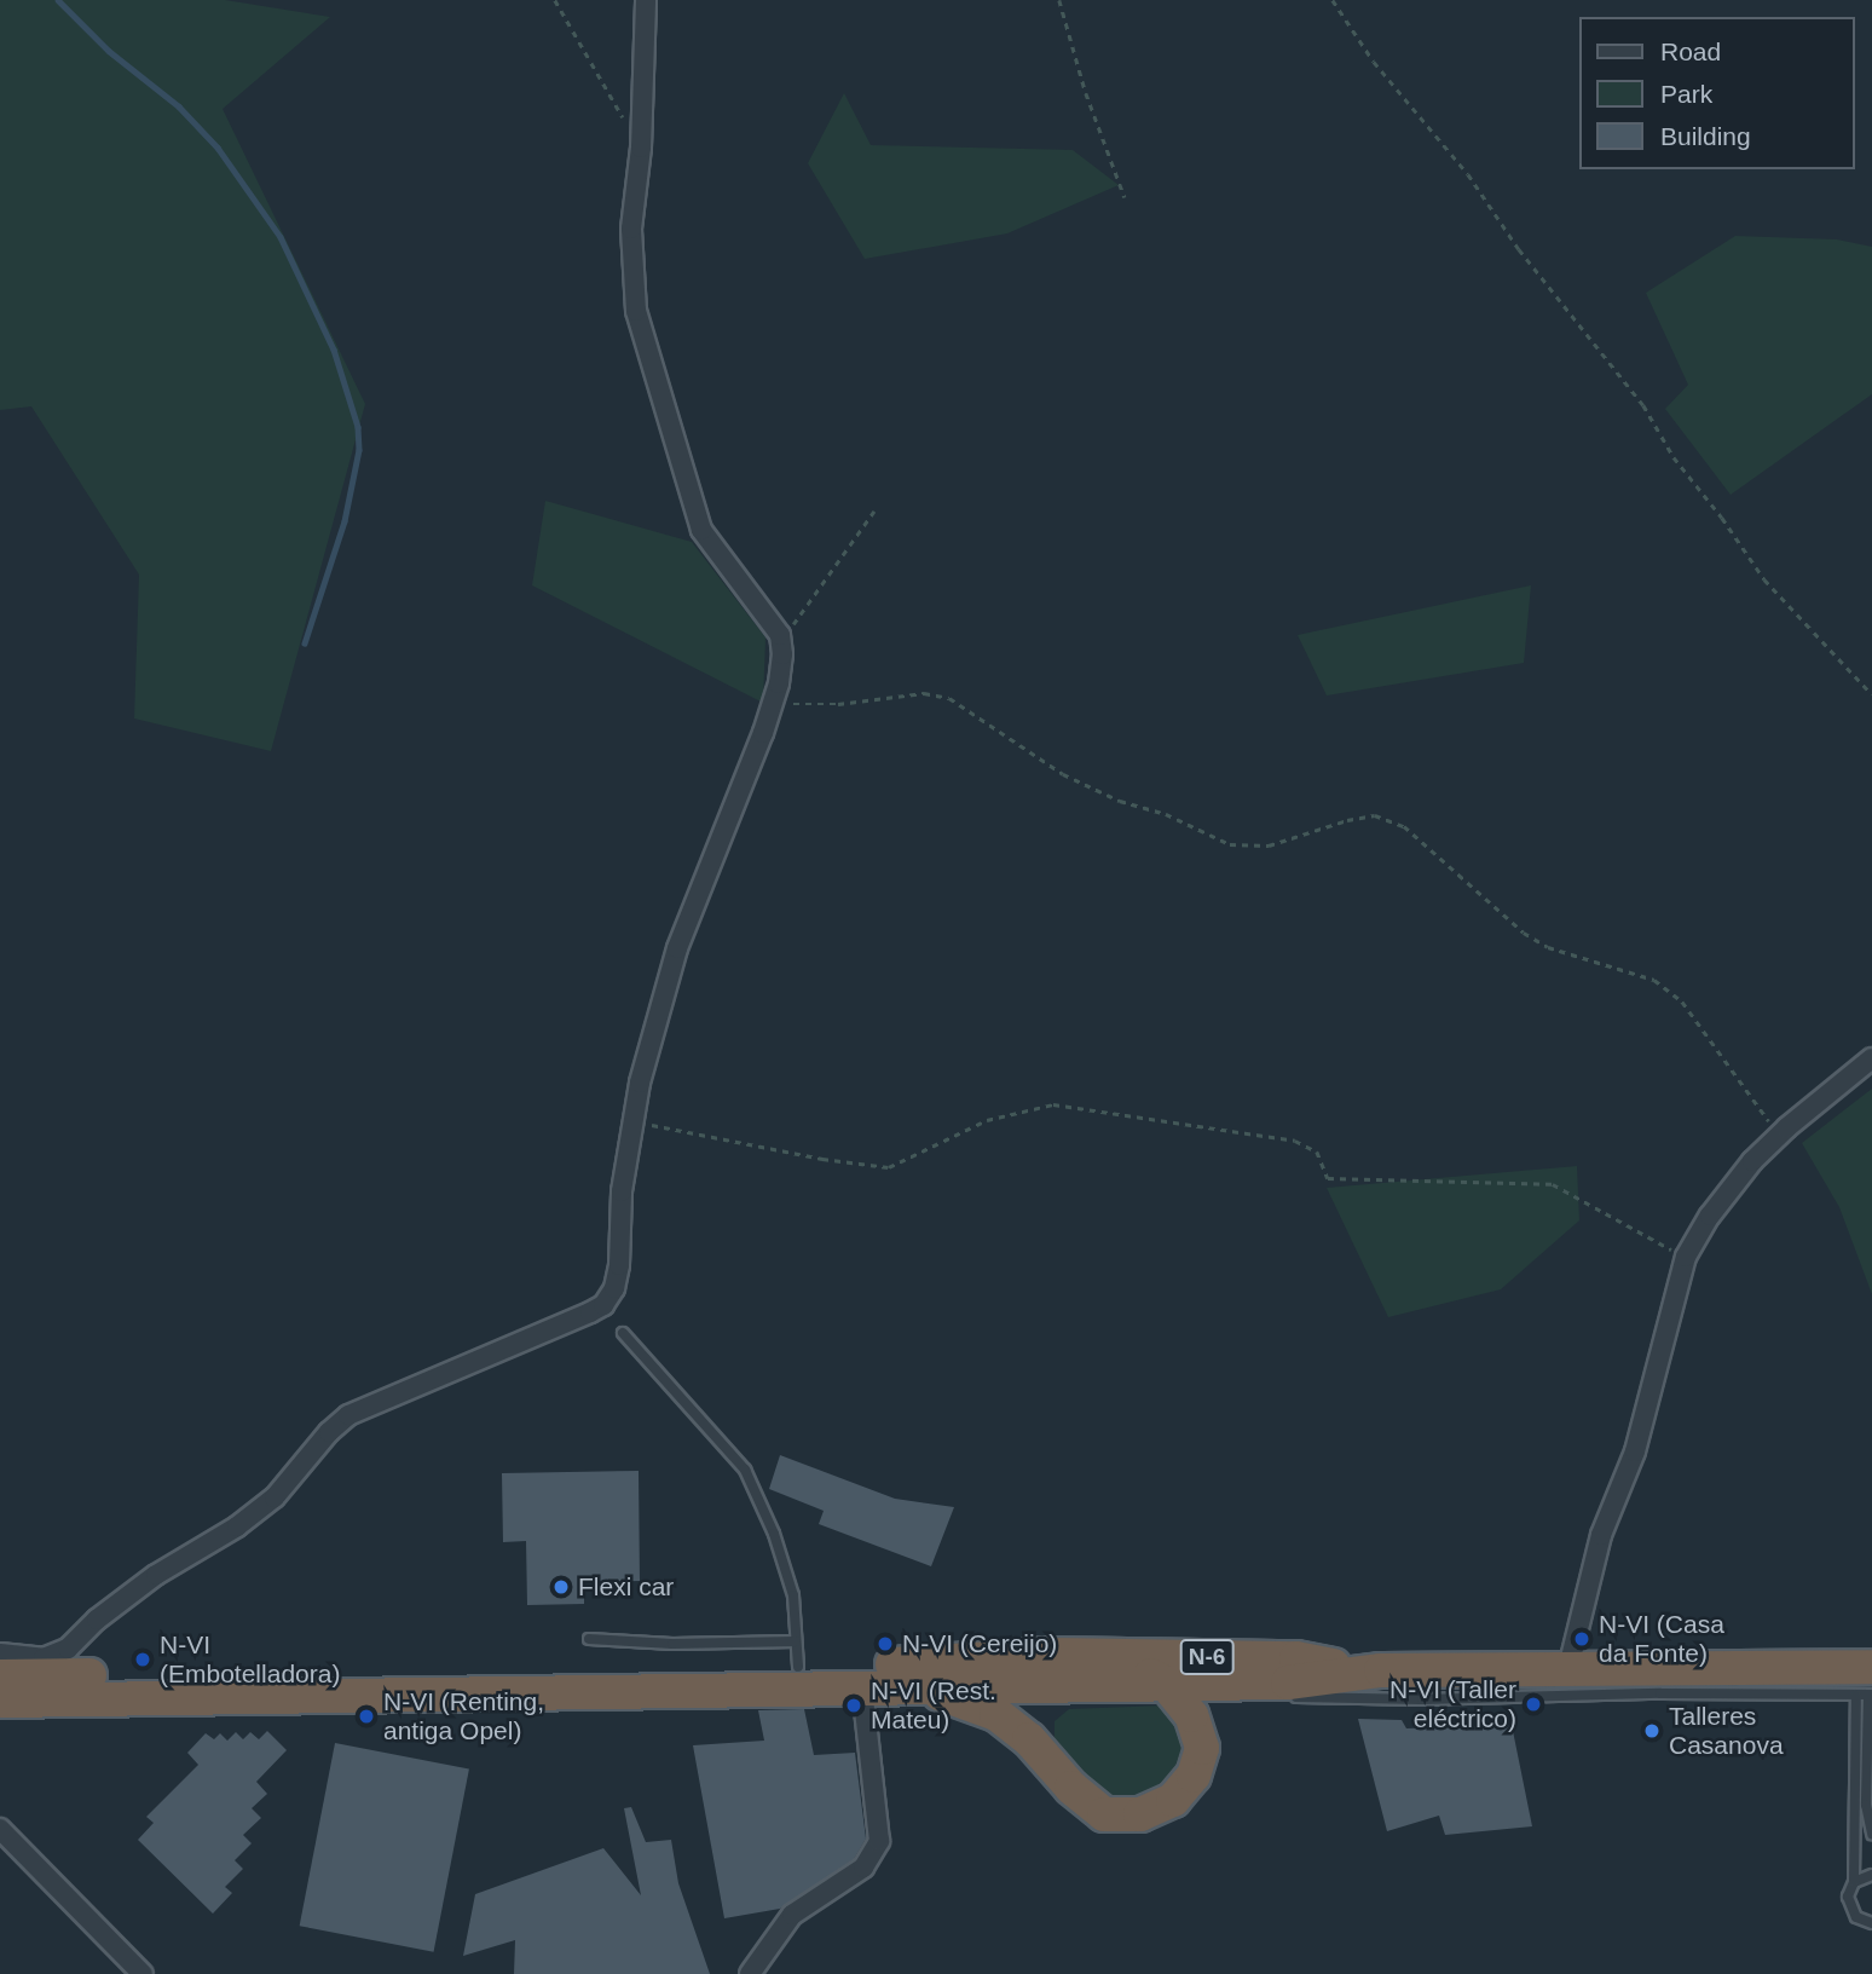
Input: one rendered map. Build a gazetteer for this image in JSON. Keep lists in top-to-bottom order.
{
  "streets": {
    "highway": ["N-6"]
  },
  "places": [
    "Flexi car",
    "N-VI (Casa da Fonte)",
    "N-VI (Cereijo)",
    "N-VI (Embotelladora)",
    "N-VI (Taller eléctrico)",
    "N-VI (Rest. Mateu)",
    "N-VI (Renting, antiga Opel)",
    "Talleres Casanova"
  ],
  "legend": ["Road", "Park", "Building"]
}
